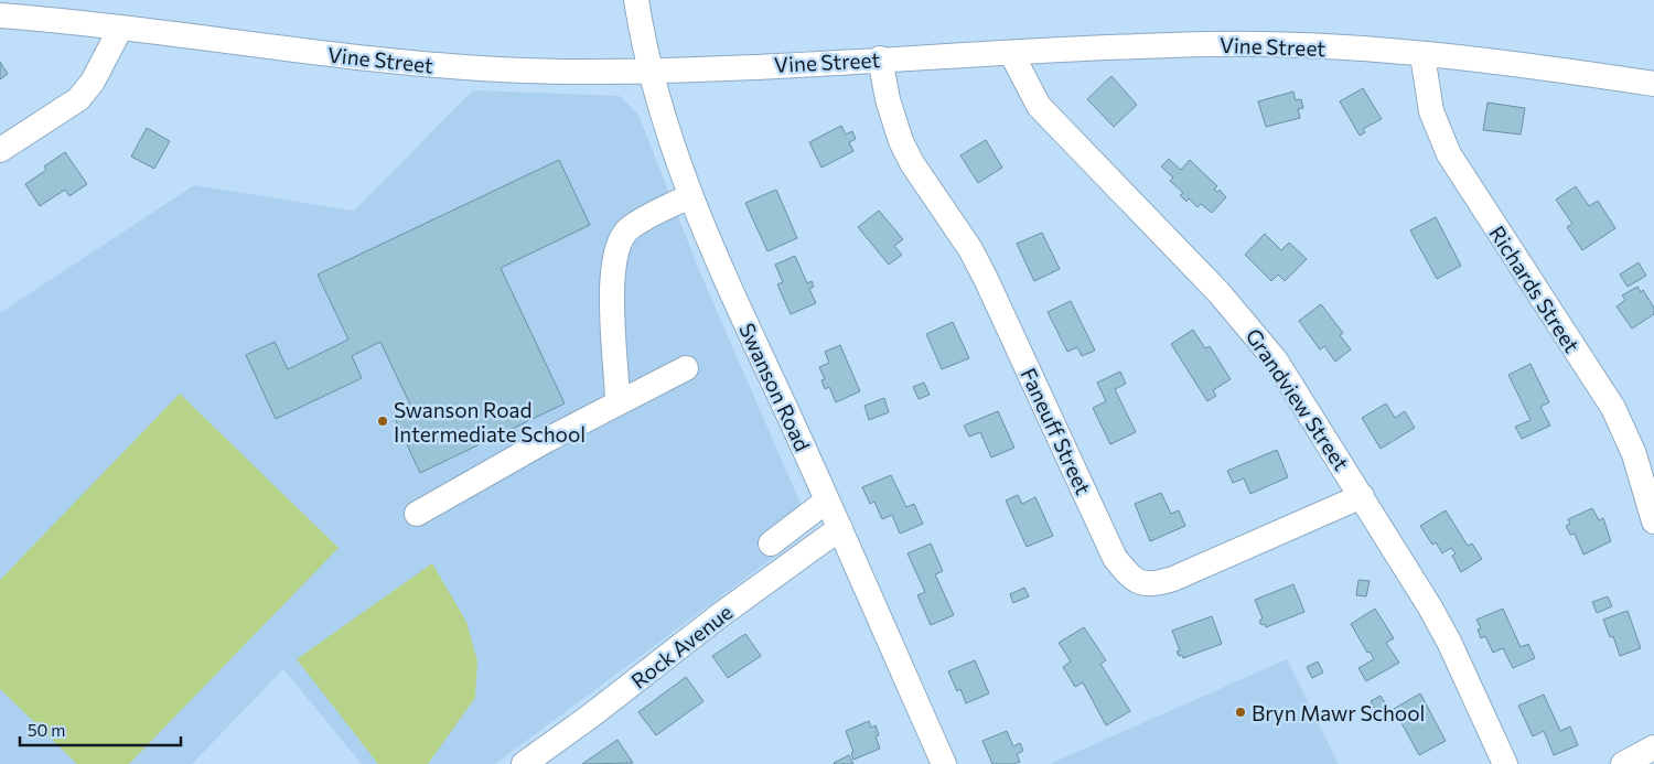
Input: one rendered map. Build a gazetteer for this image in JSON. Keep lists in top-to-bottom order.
{
  "streets": {
    "street": [
      "Vine Street",
      "Richards Street",
      "Swanson Road",
      "Grandview Street",
      "Faneuff Street",
      "Rock Avenue"
    ]
  },
  "crossings": [
    ["Vine Street", "Richards Street"],
    ["Vine Street", "Swanson Road"],
    ["Vine Street", "Grandview Street"],
    ["Vine Street", "Faneuff Street"],
    ["Swanson Road", "Rock Avenue"],
    ["Grandview Street", "Faneuff Street"]
  ],
  "places": ["Swanson Road Intermediate School", "Bryn Mawr School"],
  "scale_bar": "50 m"
}
